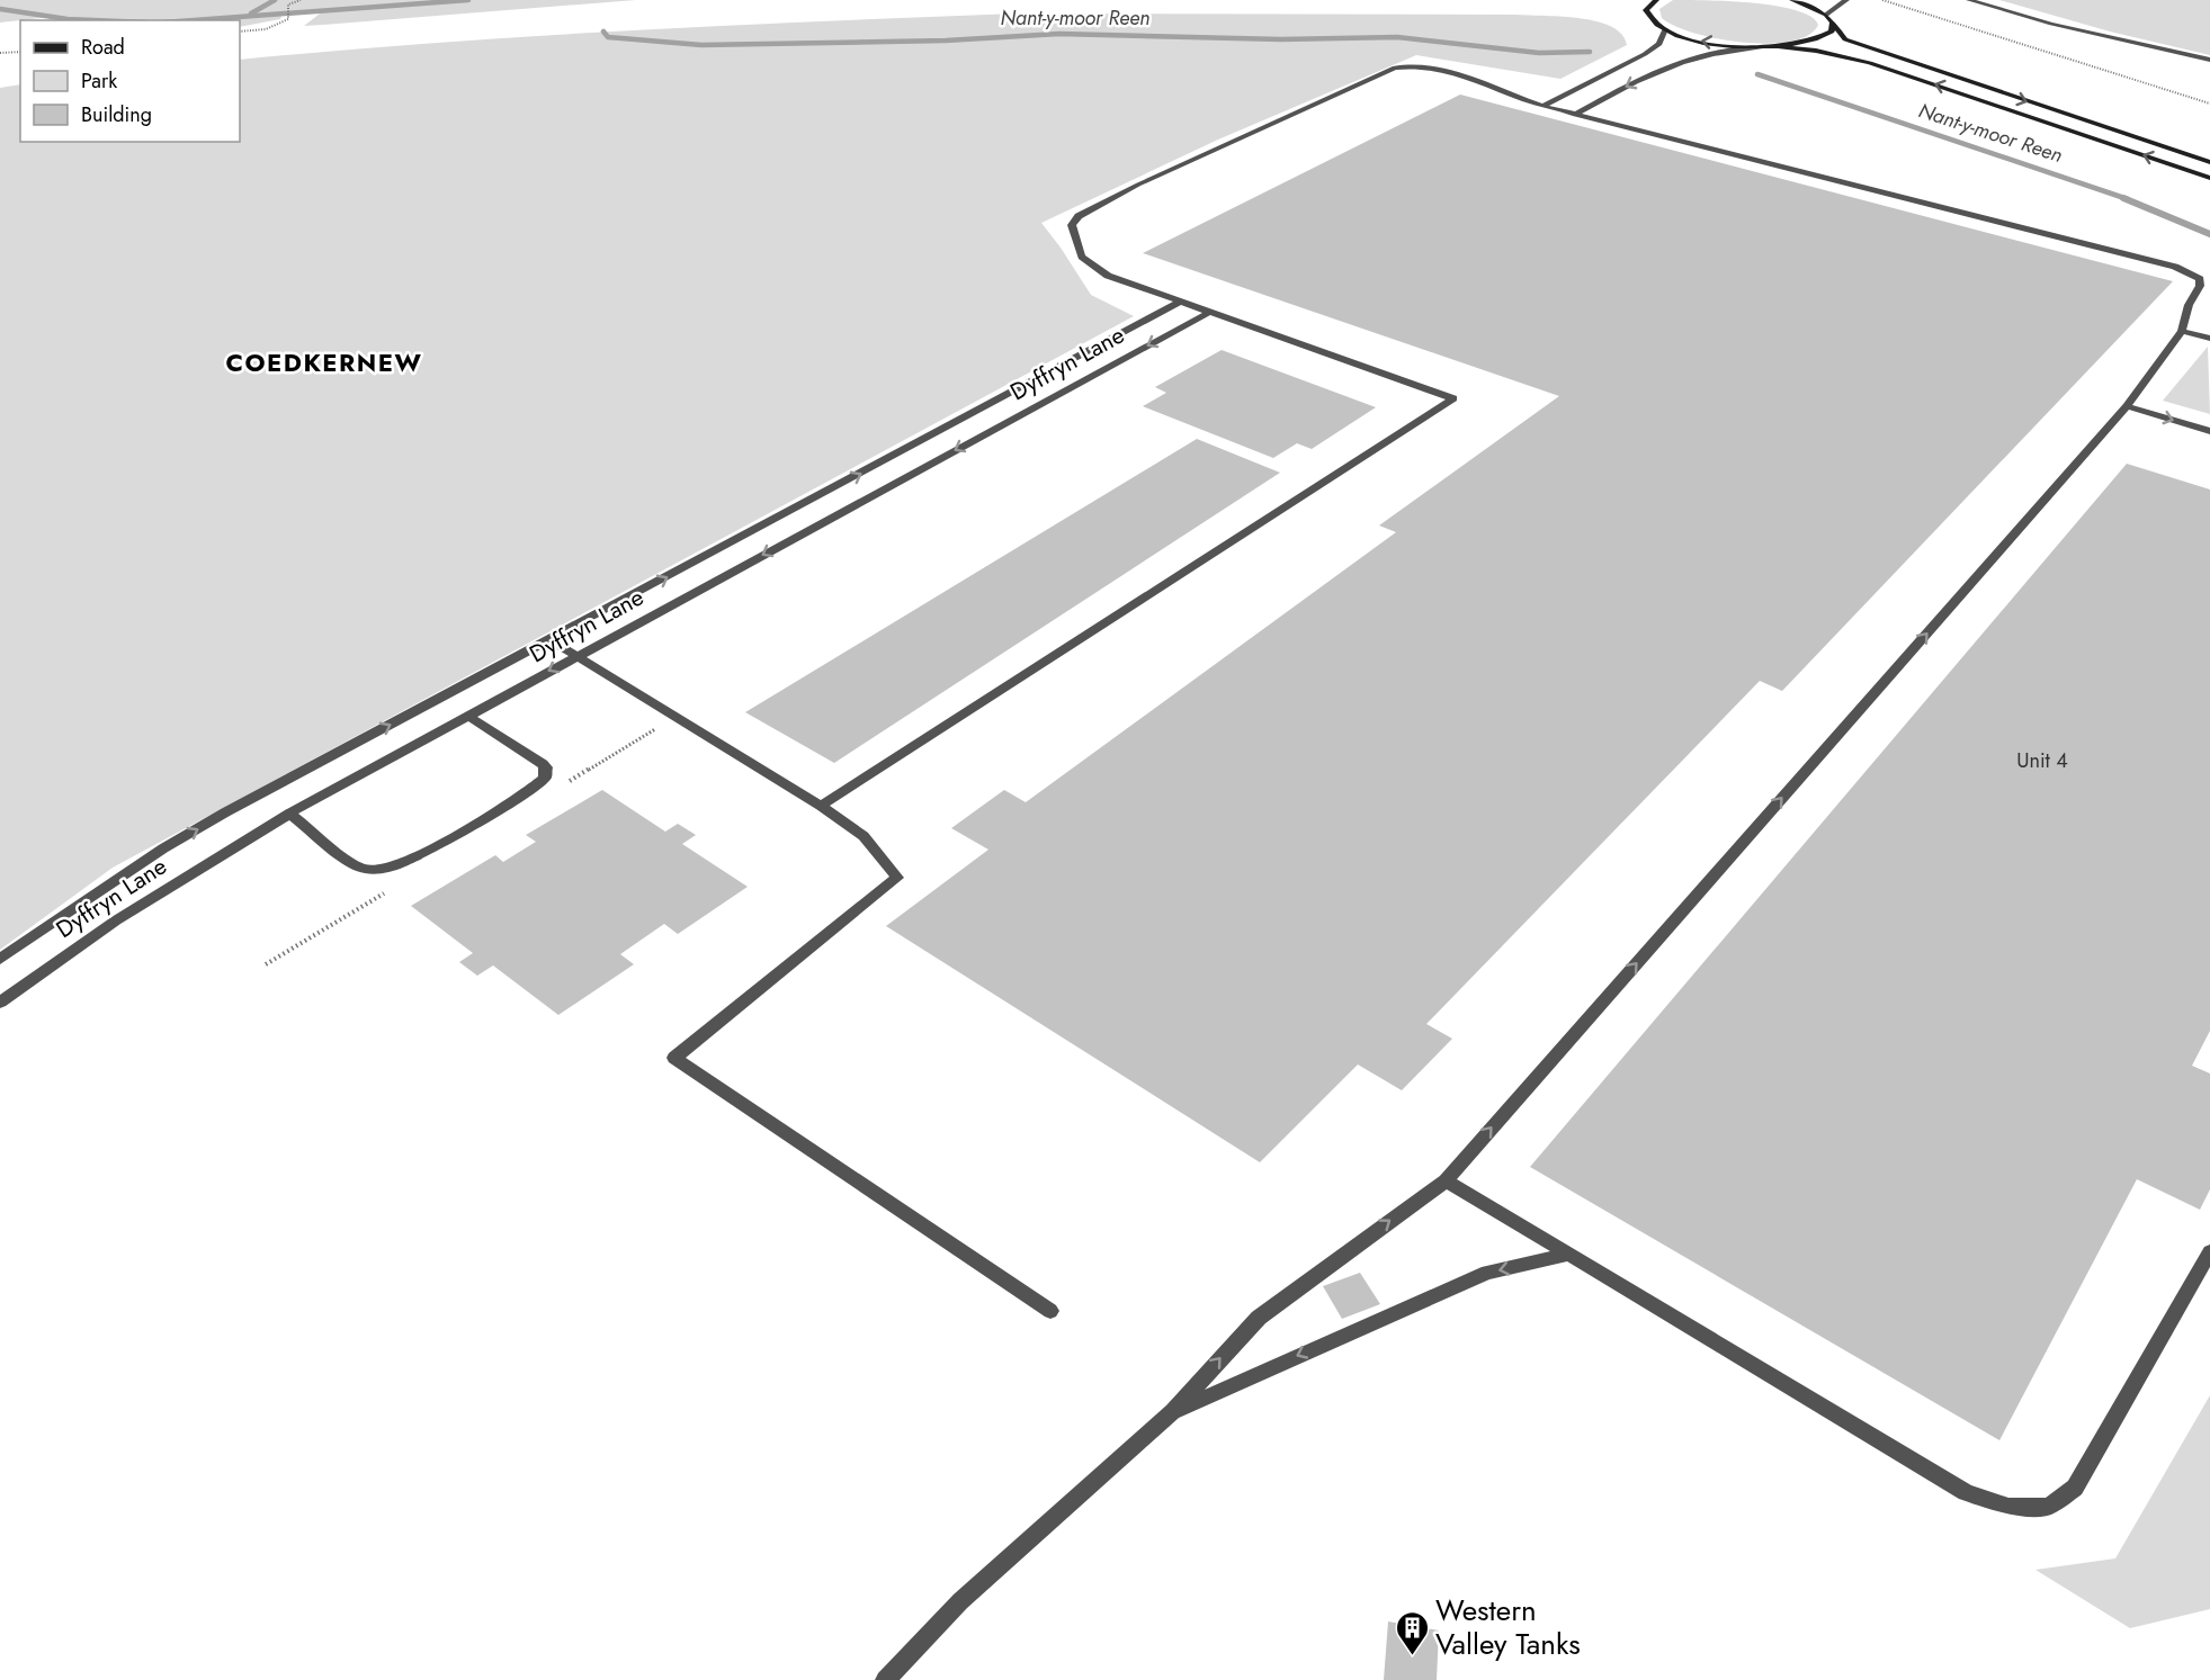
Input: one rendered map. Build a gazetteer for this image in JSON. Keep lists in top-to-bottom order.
{
  "streets": {
    "street": ["Dyffryn Lane"]
  },
  "districts": ["COEDKERNEW"],
  "water": ["Nant-y-moor Reen"],
  "places": {
    "building": ["Western Valley Tanks"]
  },
  "house_numbers": ["Unit 4"],
  "legend": ["Road", "Park", "Building"]
}
